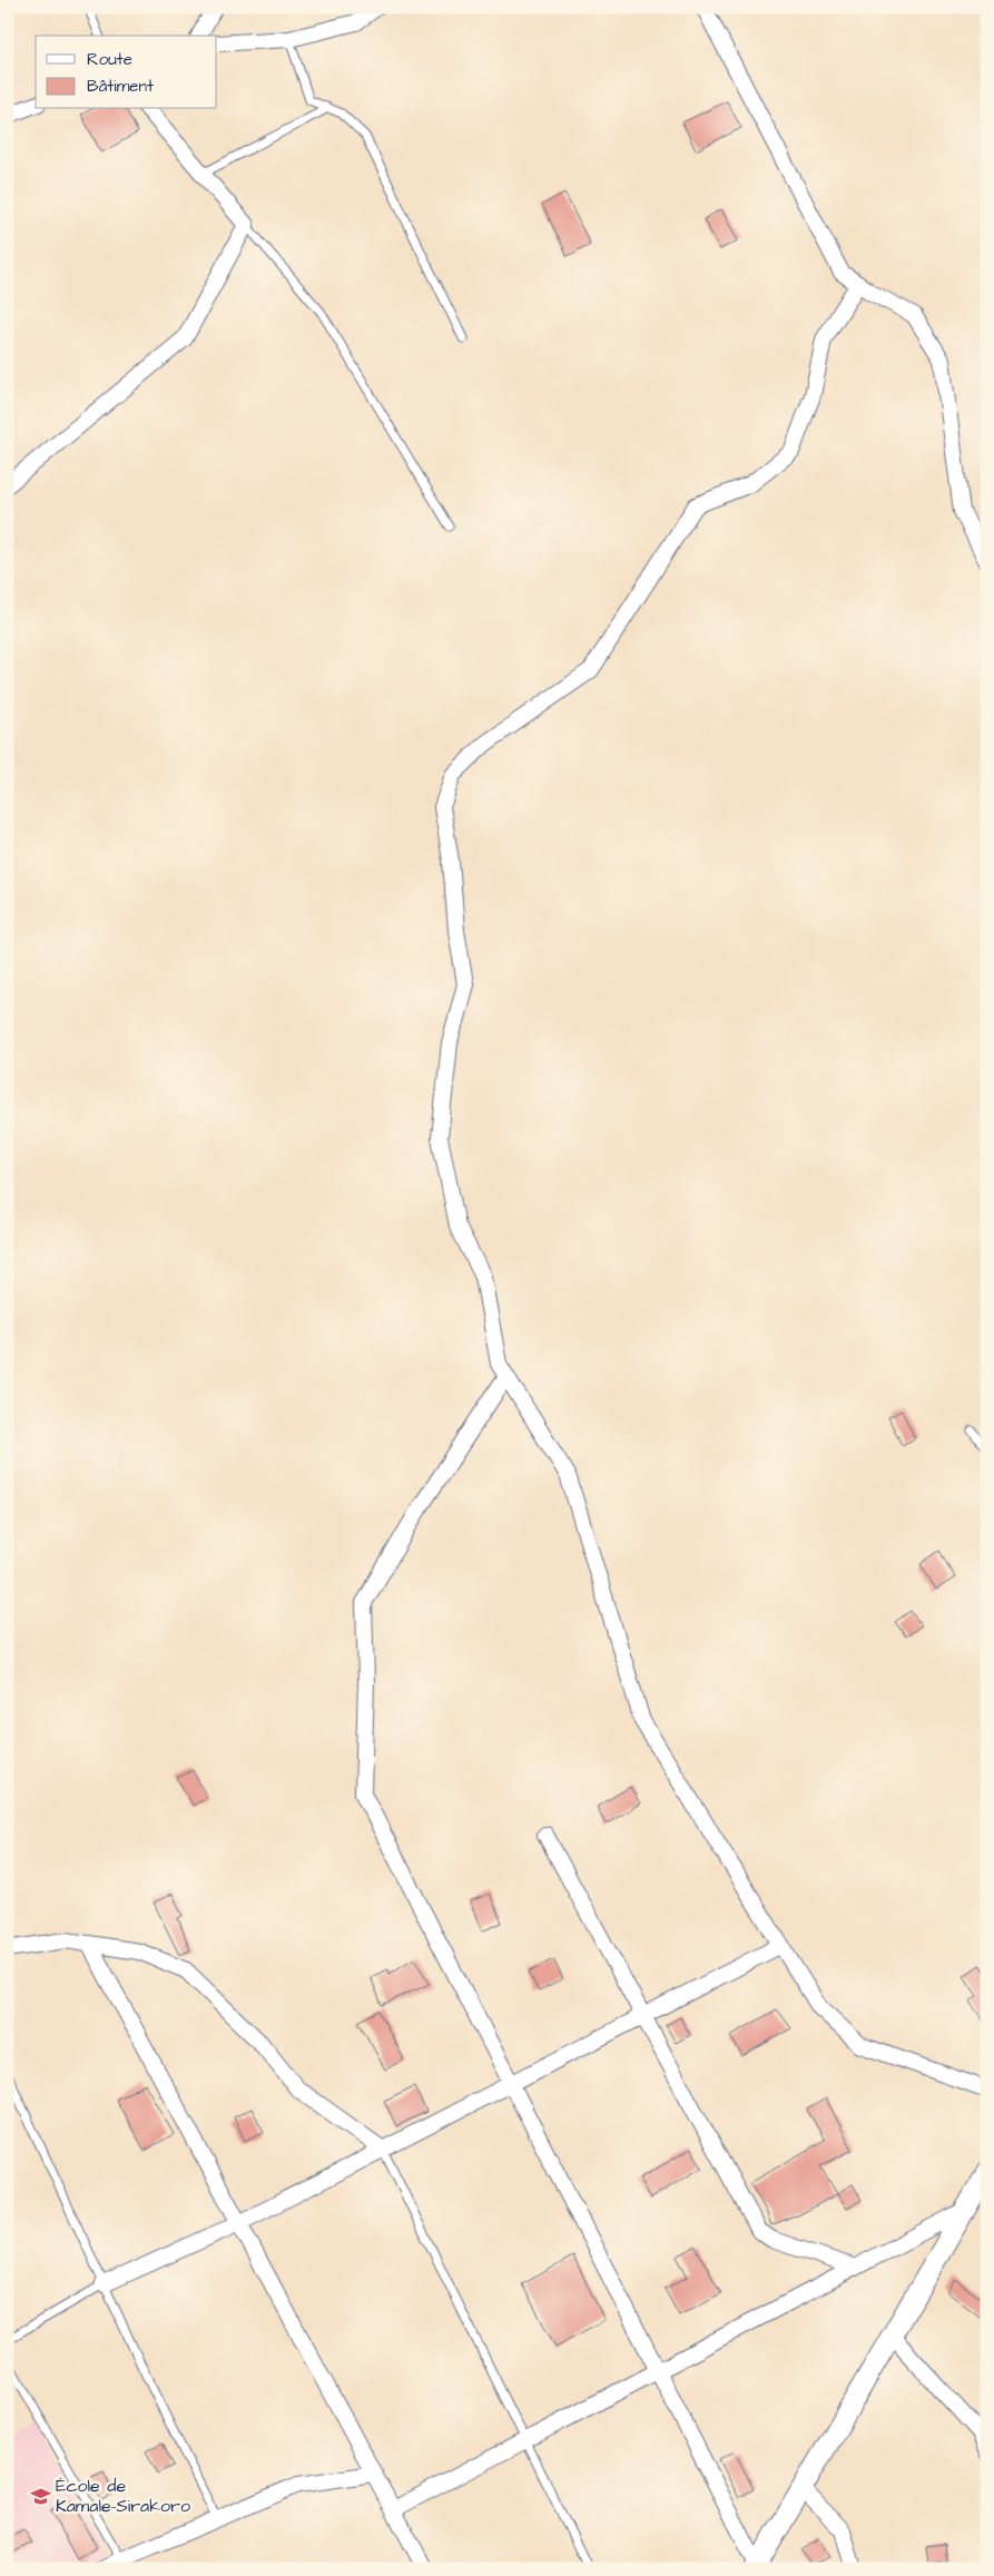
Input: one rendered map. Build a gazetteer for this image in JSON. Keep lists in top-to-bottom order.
{
  "places": {
    "school or university": ["École de Kamale-Sirakoro"]
  },
  "legend": ["Route", "Bâtiment"]
}
